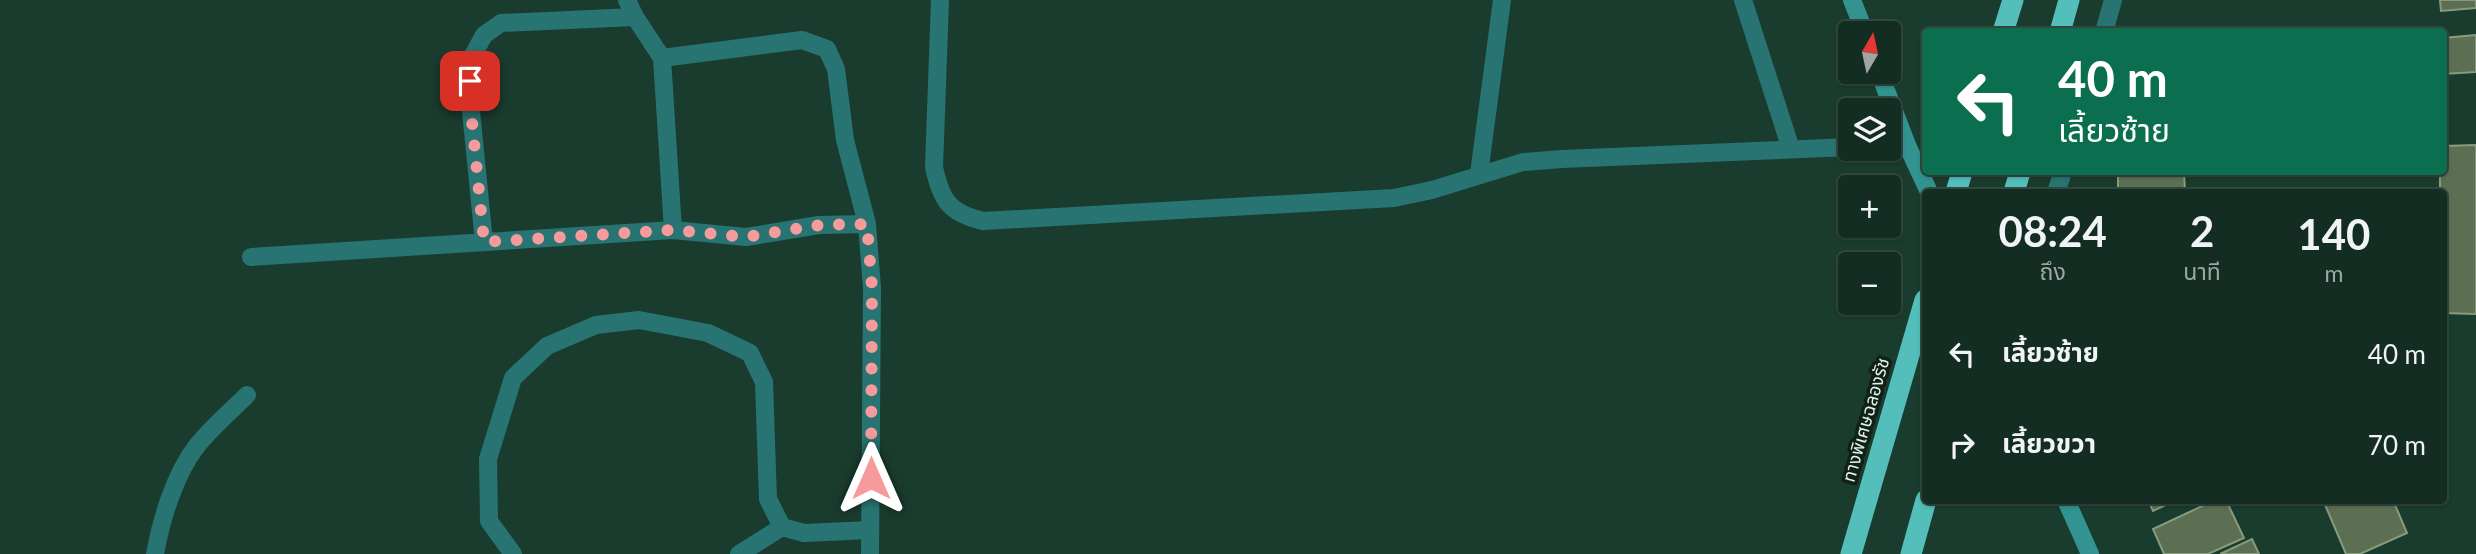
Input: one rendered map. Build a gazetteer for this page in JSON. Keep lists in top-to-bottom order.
{
  "streets": {
    "highway": ["ทางพิเศษฉลองรัช"]
  },
  "north": "top",
  "page": {
    "map_buttons": ["+", "−"],
    "turn": ["40 m", "เลี้ยวซ้าย"],
    "eta": [
      "08:24",
      "ถึง",
      "2",
      "นาที",
      "140",
      "m"
    ],
    "list": [
      {
        "name": "เลี้ยวซ้าย",
        "value": "40 m"
      },
      {
        "name": "เลี้ยวขวา",
        "value": "70 m"
      }
    ]
  }
}
